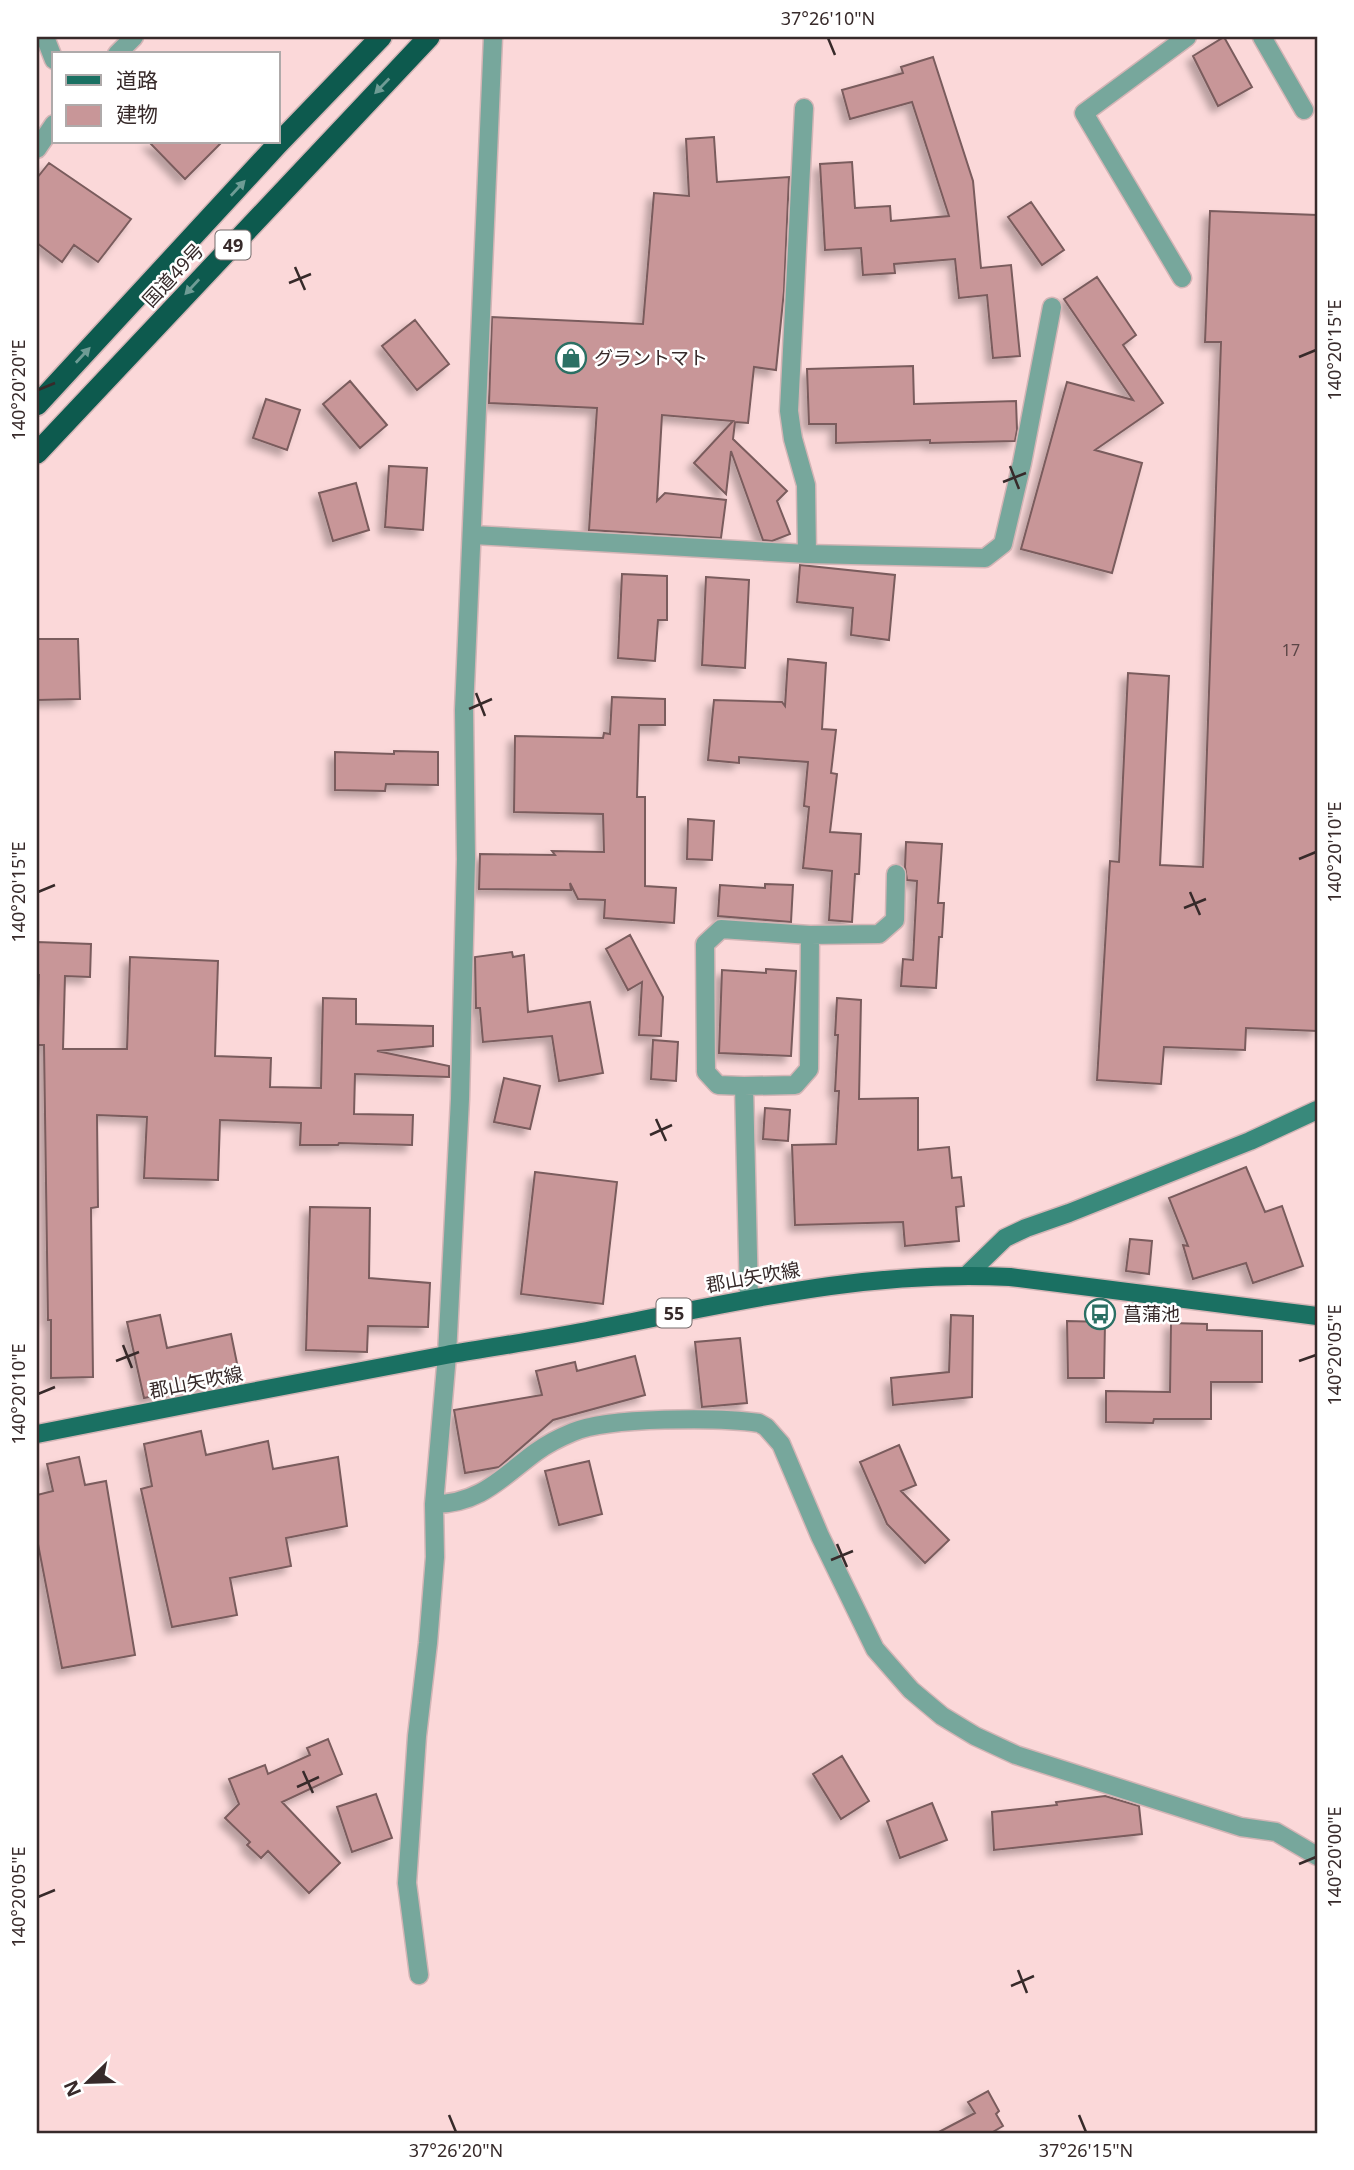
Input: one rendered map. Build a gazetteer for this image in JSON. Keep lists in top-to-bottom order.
{
  "streets": {
    "highway": ["49", "国道49号"],
    "main road": ["郡山矢吹線", "55"]
  },
  "places": {
    "shop": ["グラントマト"],
    "bus stop": ["菖蒲池"]
  },
  "house_numbers": ["17"],
  "legend": ["道路", "建物"],
  "north": "bottom left",
  "coordinates": [
    "37°26'10\"N",
    "140°20'15\"E",
    "140°20'20\"E",
    "140°20'10\"E",
    "140°20'05\"E",
    "140°20'00\"E",
    "37°26'20\"N",
    "37°26'15\"N"
  ]
}
